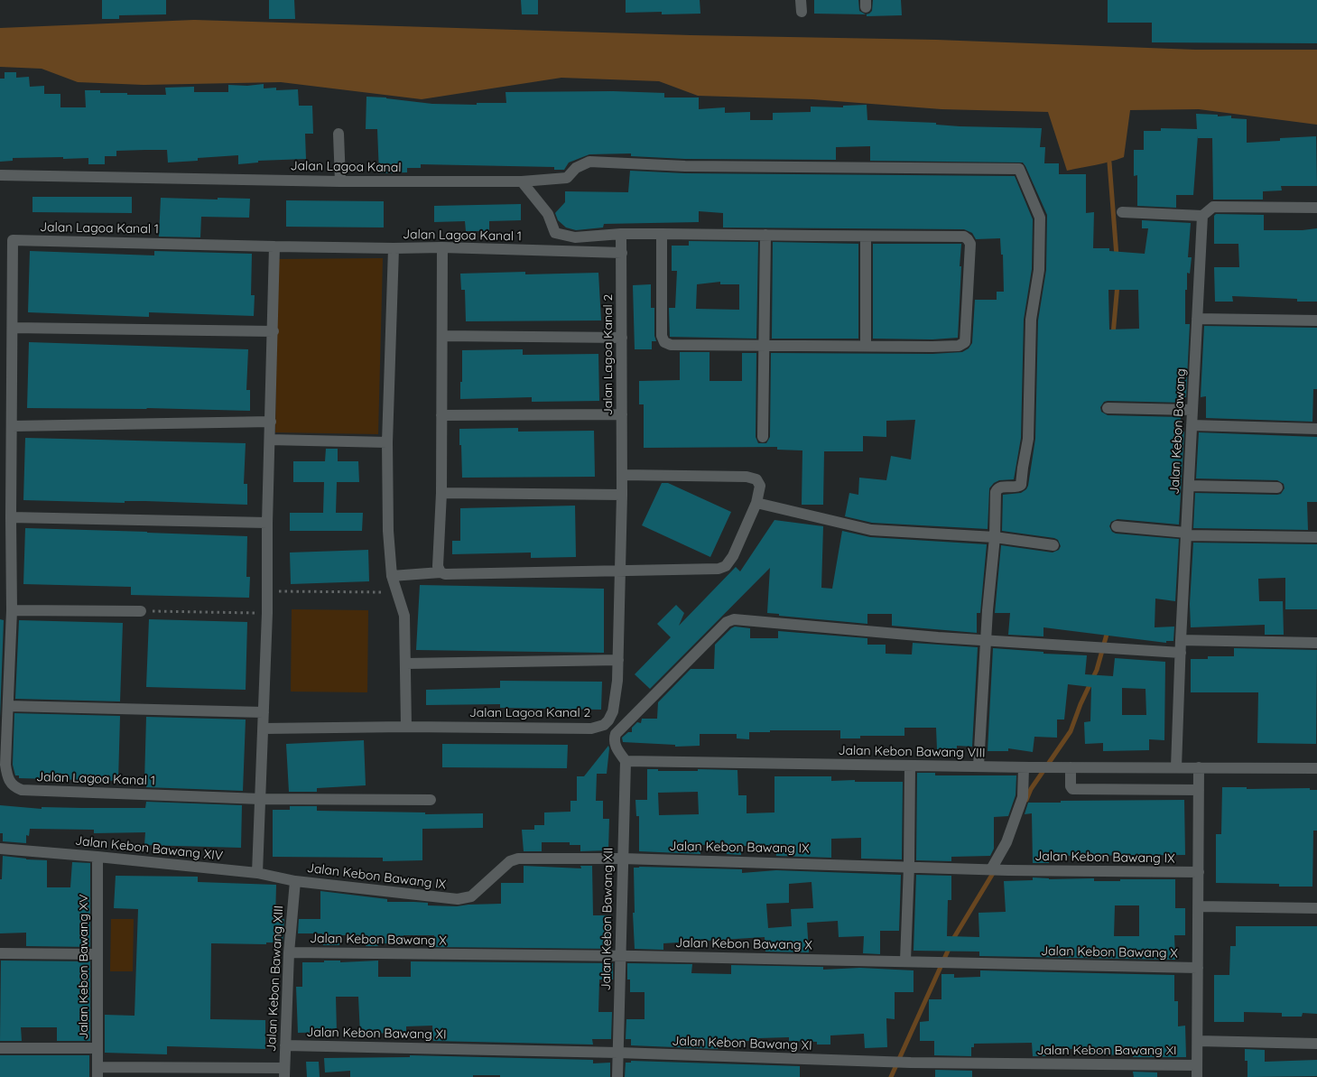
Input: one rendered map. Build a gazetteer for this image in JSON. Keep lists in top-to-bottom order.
{
  "streets": {
    "street": [
      "Jalan Lagoa Kanal",
      "Jalan Lagoa Kanal 1",
      "Jalan Lagoa Kanal 2",
      "Jalan Kebon Bawang",
      "Jalan Kebon Bawang VIII",
      "Jalan Kebon Bawang IX",
      "Jalan Kebon Bawang XIV",
      "Jalan Kebon Bawang XII",
      "Jalan Kebon Bawang X",
      "Jalan Kebon Bawang XV",
      "Jalan Kebon Bawang XIII",
      "Jalan Kebon Bawang XI"
    ]
  },
  "crossings": [
    ["Jalan Lagoa Kanal 1", "Jalan Lagoa Kanal 2"],
    ["Jalan Kebon Bawang", "Jalan Kebon Bawang VIII"],
    ["Jalan Kebon Bawang VIII", "Jalan Kebon Bawang XII"],
    ["Jalan Kebon Bawang IX", "Jalan Kebon Bawang XIV"],
    ["Jalan Kebon Bawang IX", "Jalan Kebon Bawang XII"],
    ["Jalan Kebon Bawang IX", "Jalan Kebon Bawang XIII"],
    ["Jalan Kebon Bawang XIV", "Jalan Kebon Bawang XV"],
    ["Jalan Kebon Bawang XIV", "Jalan Kebon Bawang XIII"],
    ["Jalan Kebon Bawang XII", "Jalan Kebon Bawang X"],
    ["Jalan Kebon Bawang XII", "Jalan Kebon Bawang XI"],
    ["Jalan Kebon Bawang X", "Jalan Kebon Bawang XIII"],
    ["Jalan Kebon Bawang XIII", "Jalan Kebon Bawang XI"]
  ]
}
